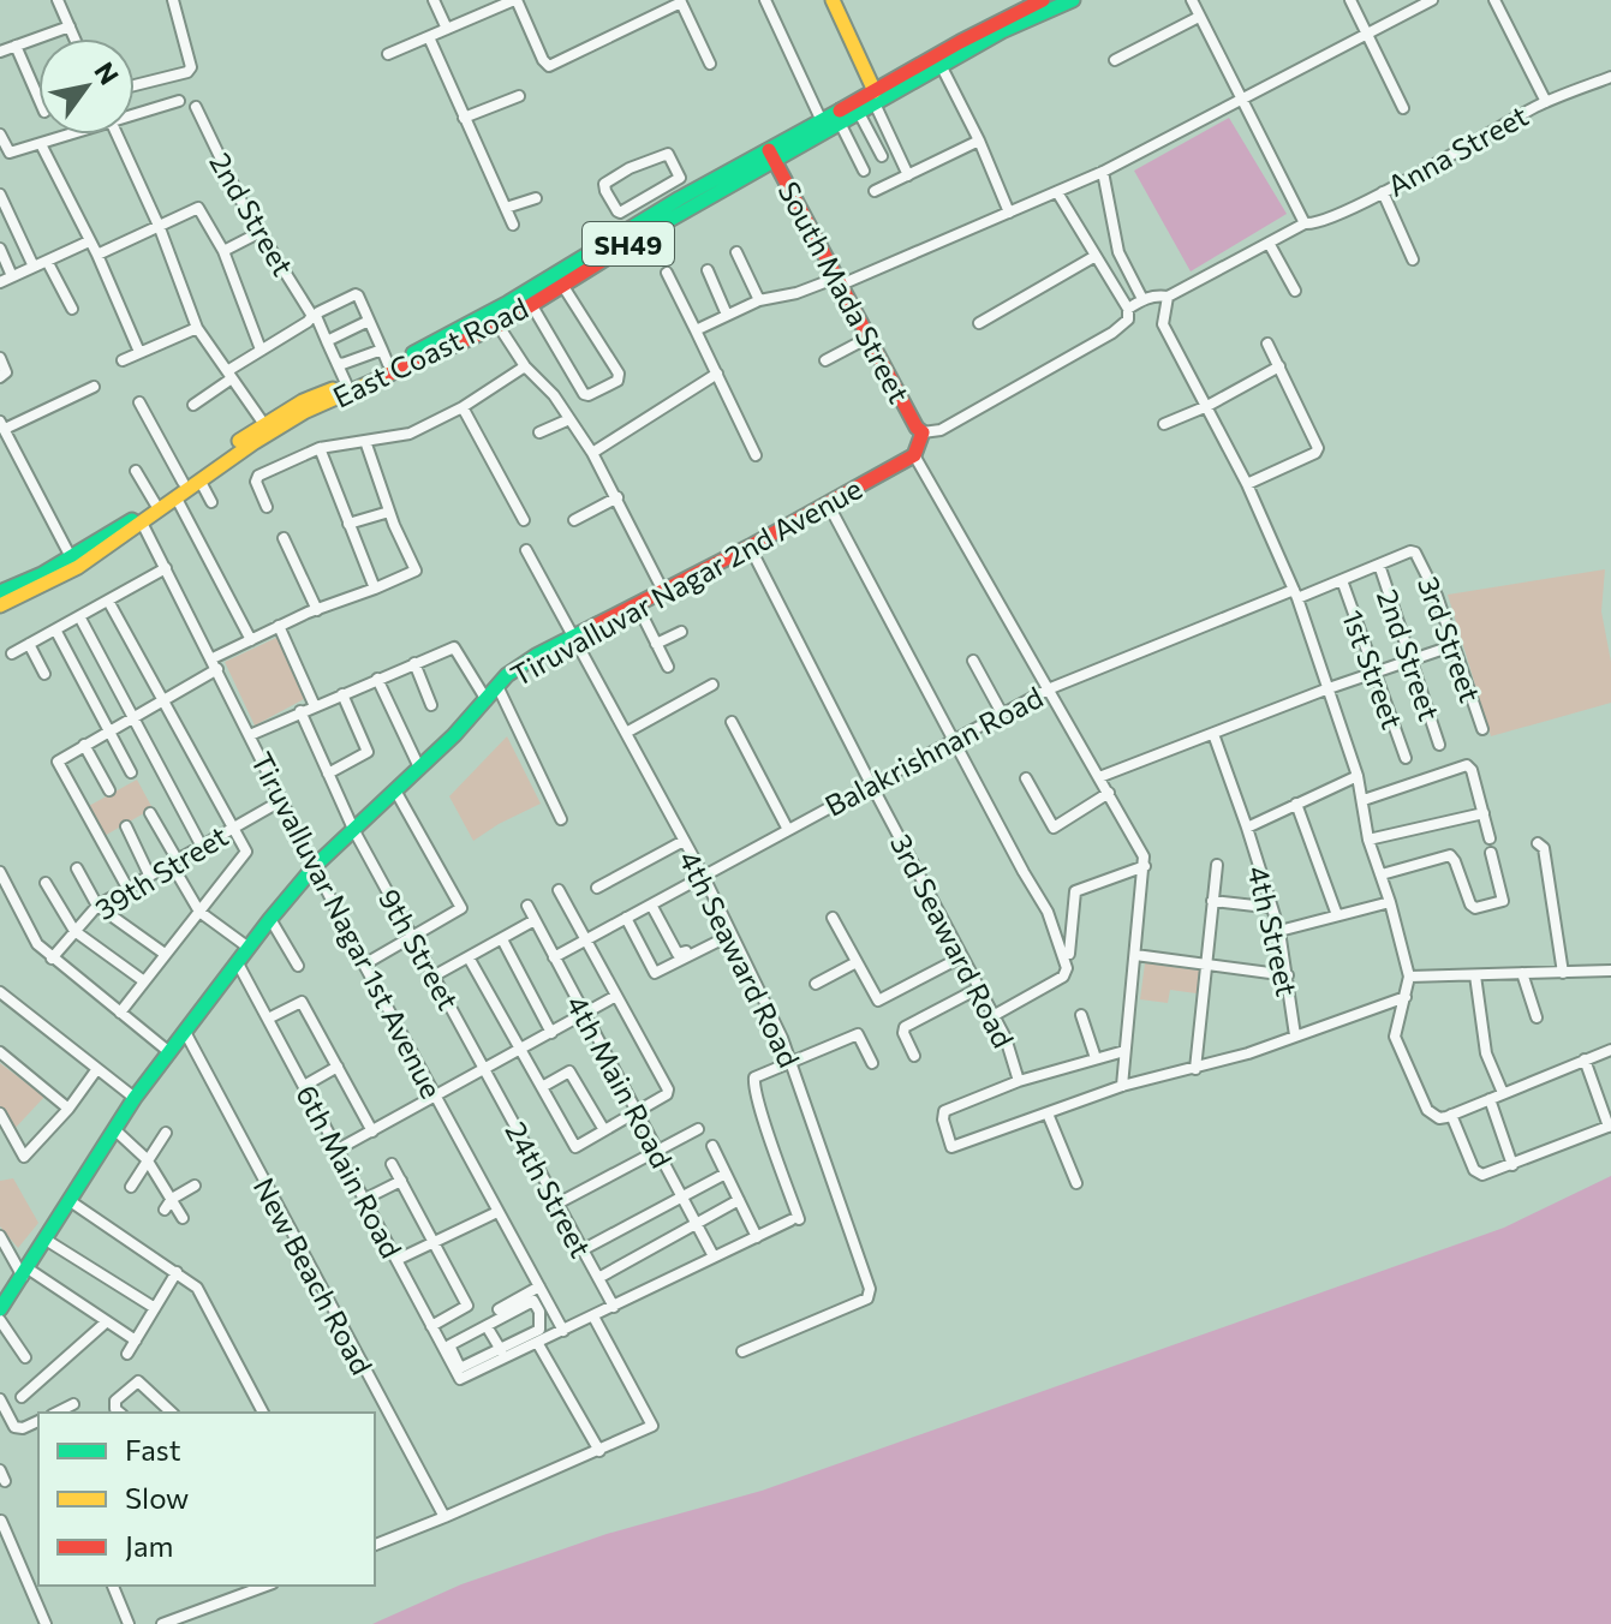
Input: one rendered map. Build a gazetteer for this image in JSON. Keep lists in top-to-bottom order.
{
  "streets": {
    "main road": [
      "SH49",
      "South Mada Street",
      "East Coast Road",
      "Tiruvalluvar Nagar 2nd Avenue"
    ],
    "street": [
      "Anna Street",
      "2nd Street",
      "3rd Street",
      "1st Street",
      "Balakrishnan Road",
      "39th Street",
      "Tiruvalluvar Nagar 1st Avenue",
      "4th Street",
      "3rd Seaward Road",
      "9th Street",
      "4th Seaward Road",
      "4th Main Road",
      "6th Main Road",
      "24th Street",
      "New Beach Road"
    ]
  },
  "crossings": [
    ["2nd Street", "Balakrishnan Road"],
    ["SH49", "East Coast Road"],
    ["South Mada Street", "East Coast Road"],
    ["East Coast Road", "Tiruvalluvar Nagar 1st Avenue"],
    ["Tiruvalluvar Nagar 2nd Avenue", "Tiruvalluvar Nagar 1st Avenue"],
    ["Tiruvalluvar Nagar 2nd Avenue", "3rd Seaward Road"],
    ["Tiruvalluvar Nagar 2nd Avenue", "9th Street"],
    ["Tiruvalluvar Nagar 2nd Avenue", "4th Seaward Road"],
    ["Tiruvalluvar Nagar 2nd Avenue", "6th Main Road"],
    ["Tiruvalluvar Nagar 2nd Avenue", "New Beach Road"],
    ["3rd Street", "Balakrishnan Road"],
    ["1st Street", "Balakrishnan Road"],
    ["Balakrishnan Road", "3rd Seaward Road"],
    ["Balakrishnan Road", "4th Seaward Road"],
    ["Balakrishnan Road", "4th Main Road"],
    ["39th Street", "Tiruvalluvar Nagar 1st Avenue"],
    ["9th Street", "24th Street"]
  ],
  "legend": ["Fast", "Slow", "Jam"],
  "north": "top right"
}
